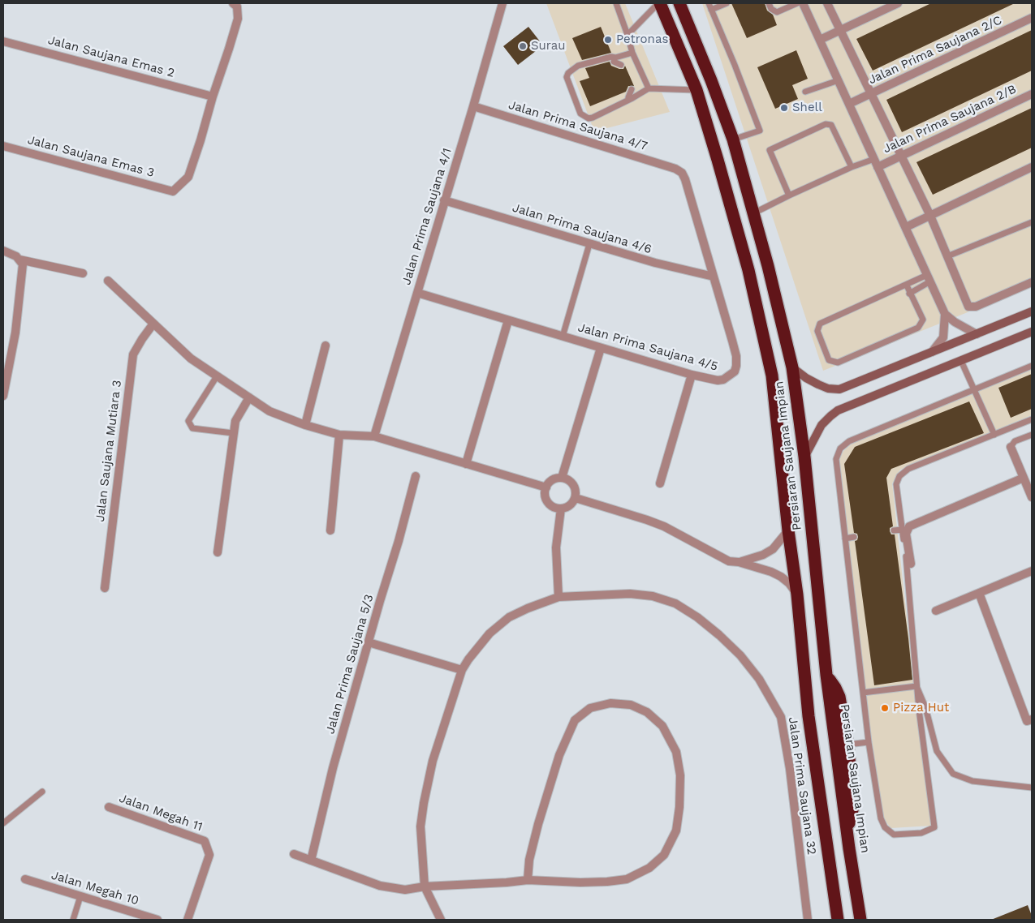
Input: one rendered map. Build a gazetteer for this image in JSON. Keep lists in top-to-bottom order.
{
  "streets": {
    "highway": ["Persiaran Saujana Impian"],
    "street": [
      "Jalan Prima Saujana 2/C",
      "Jalan Saujana Emas 2",
      "Jalan Prima Saujana 2/B",
      "Jalan Prima Saujana 4/7",
      "Jalan Saujana Emas 3",
      "Jalan Prima Saujana 4/1",
      "Jalan Prima Saujana 4/6",
      "Jalan Prima Saujana 4/5",
      "Jalan Saujana Mutiara 3",
      "Jalan Prima Saujana 5/3",
      "Jalan Prima Saujana 32",
      "Jalan Megah 11",
      "Jalan Megah 10"
    ]
  },
  "crossings": [
    ["Jalan Saujana Emas 2", "Jalan Saujana Emas 3"],
    ["Jalan Prima Saujana 4/7", "Jalan Prima Saujana 4/1"],
    ["Jalan Prima Saujana 4/7", "Jalan Prima Saujana 4/5"],
    ["Jalan Prima Saujana 4/1", "Jalan Prima Saujana 4/6"],
    ["Jalan Prima Saujana 4/1", "Jalan Prima Saujana 4/5"],
    ["Jalan Prima Saujana 4/6", "Jalan Prima Saujana 4/5"]
  ],
  "places": [
    "Petronas",
    "Surau",
    "Shell",
    "Pizza Hut"
  ]
}
